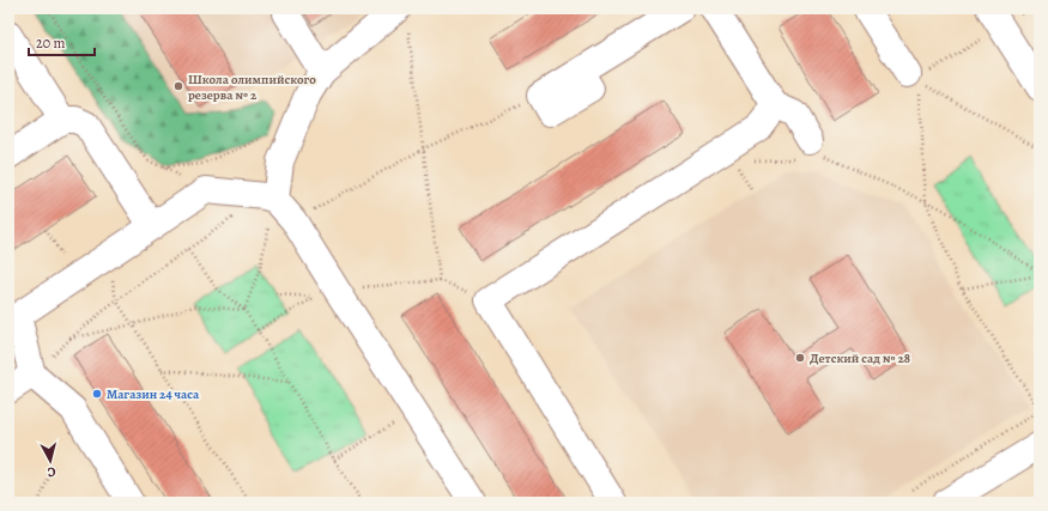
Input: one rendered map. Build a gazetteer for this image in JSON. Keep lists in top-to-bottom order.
{
  "places": ["Школа олимпийского резерва № 2", "Детский сад № 28", "Магазин 24 часа"],
  "scale_bar": "20 m",
  "north": "bottom"
}
